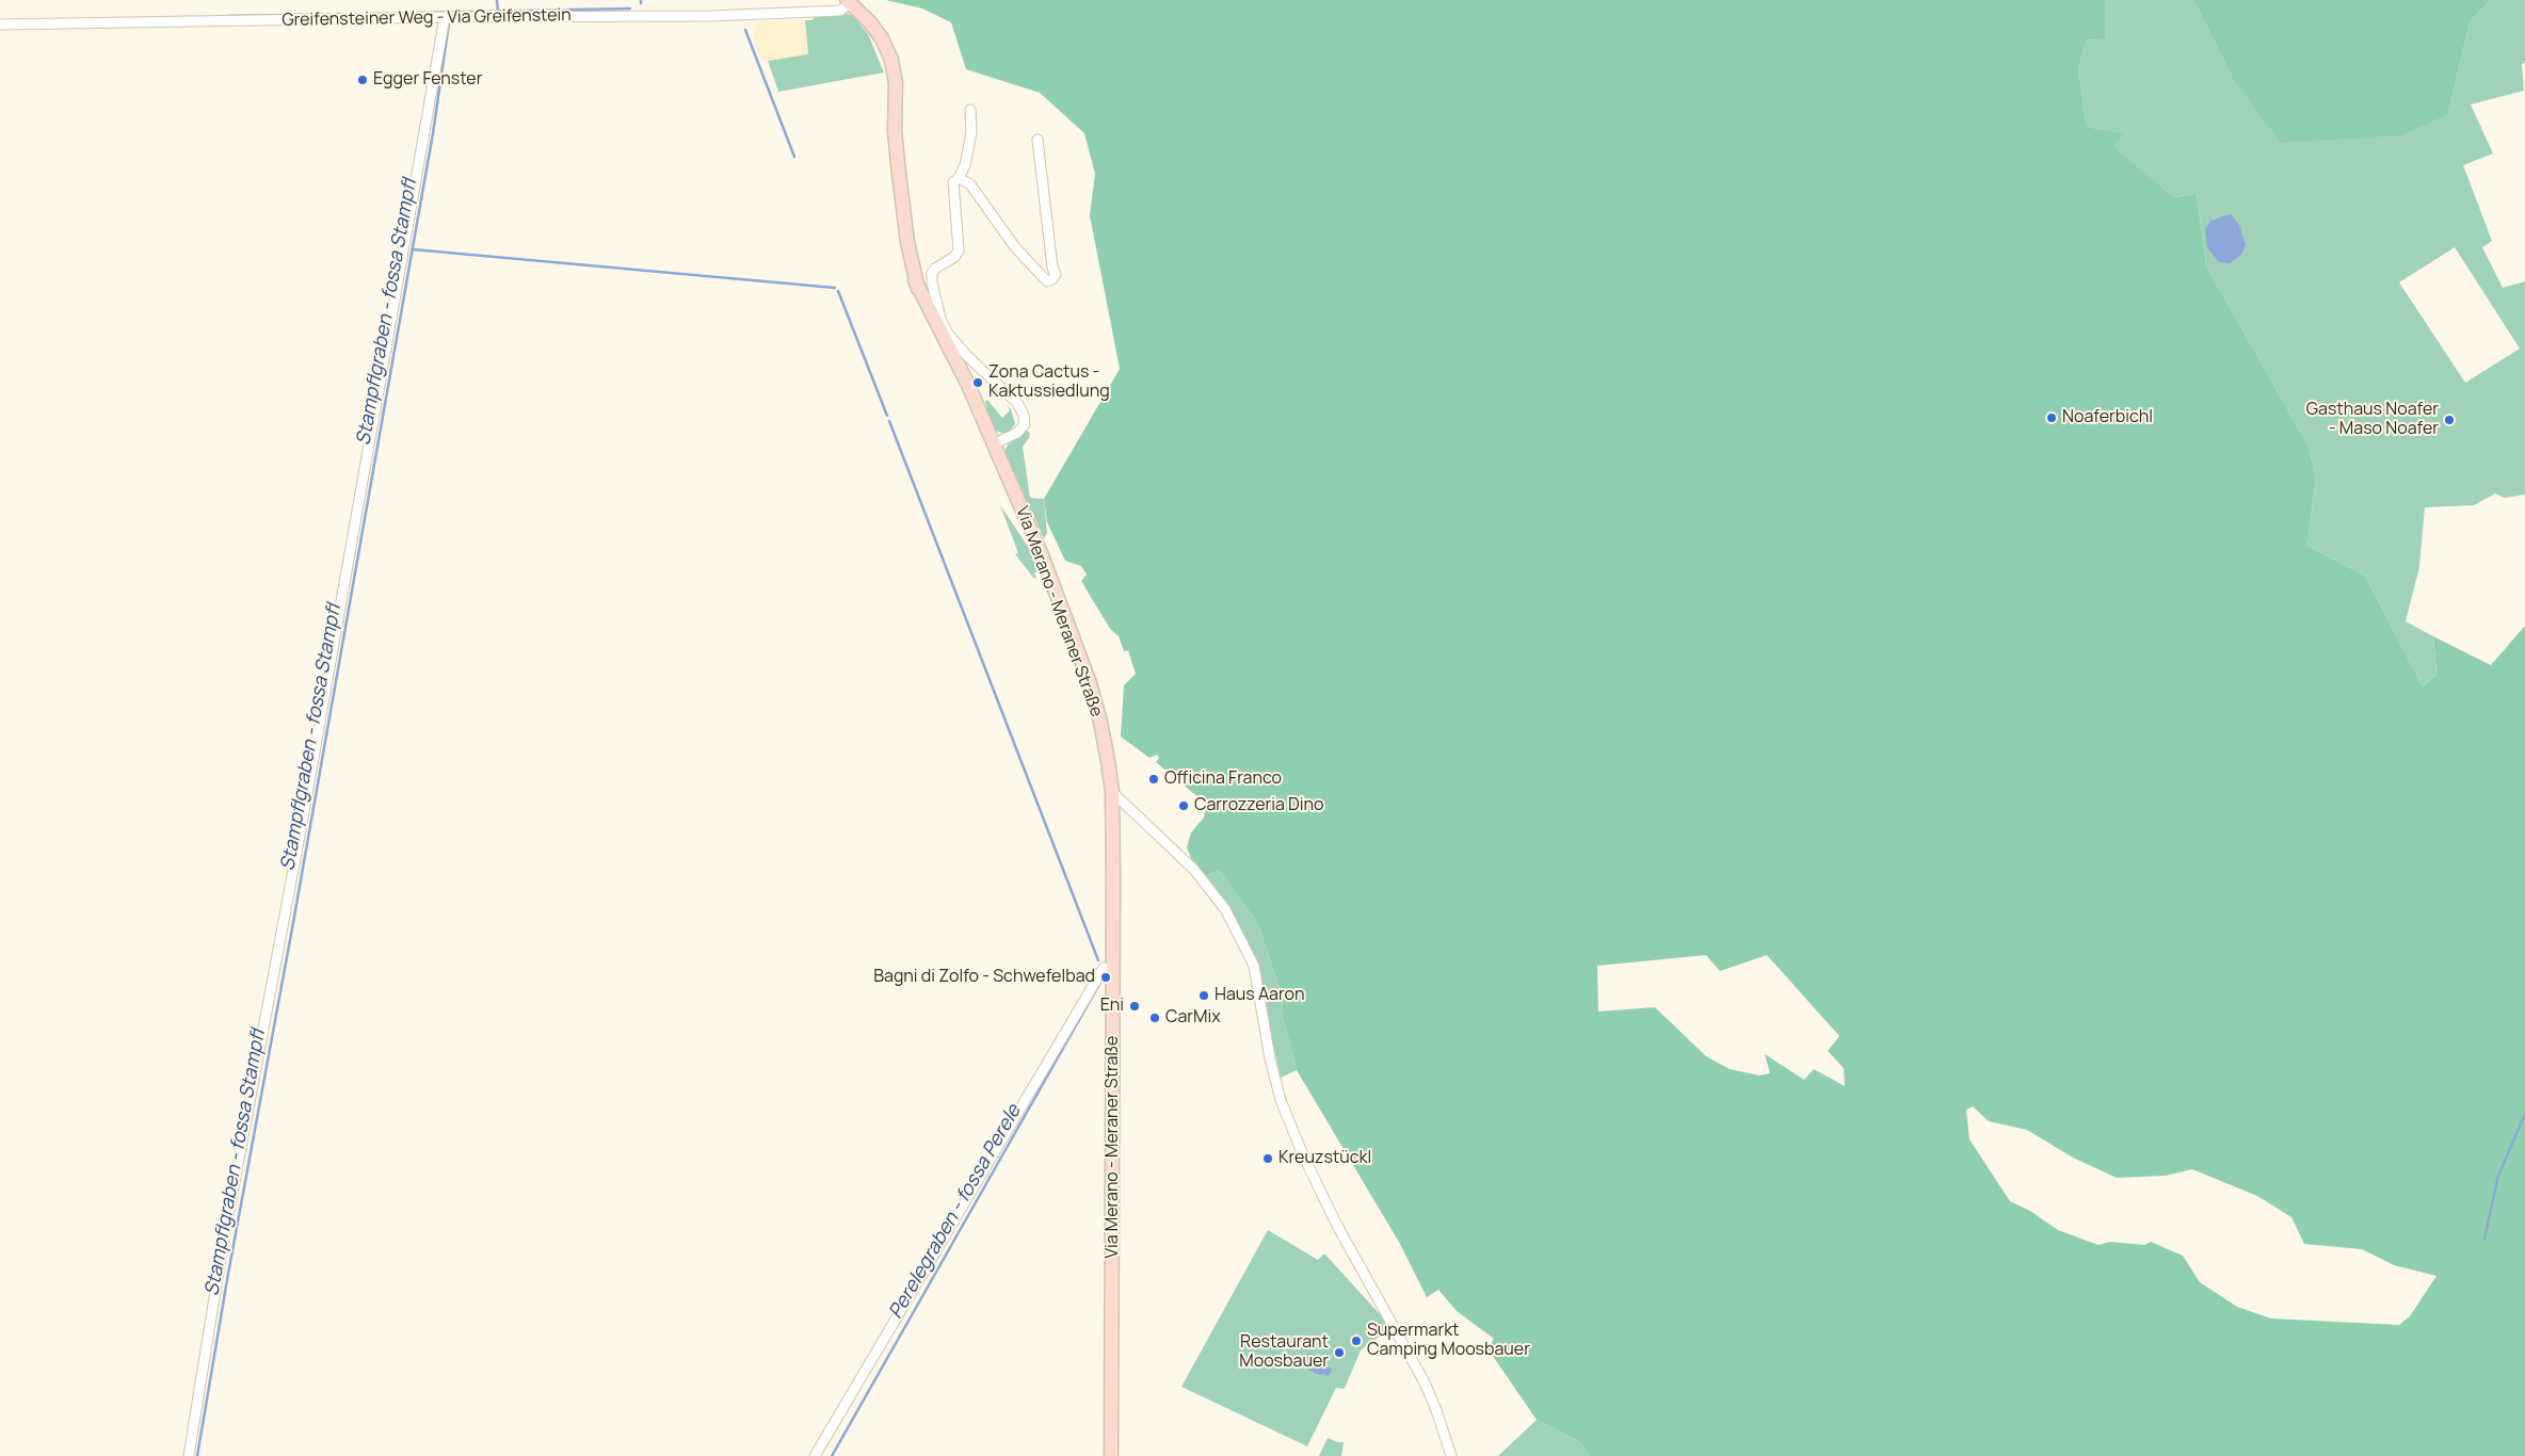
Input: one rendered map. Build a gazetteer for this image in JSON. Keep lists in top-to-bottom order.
{
  "streets": {
    "main road": ["Via Merano - Meraner Straße"],
    "street": ["Greifensteiner Weg - Via Greifenstein"]
  },
  "crossings": [
    ["Greifensteiner Weg - Via Greifenstein", "Via Merano - Meraner Straße"]
  ],
  "water": ["Stampflgraben - fossa Stampfl", "Perelegraben - fossa Perele"],
  "places": [
    "Egger Fenster",
    "Zona Cactus - Kaktussiedlung",
    "Noaferbichl",
    "Gasthaus Noafer - Maso Noafer",
    "Officina Franco",
    "Carrozzeria Dino",
    "Bagni di Zolfo - Schwefelbad",
    "Haus Aaron",
    "Eni",
    "CarMix",
    "Kreuzstückl",
    "Supermarkt Camping Moosbauer",
    "Restaurant Moosbauer"
  ]
}
